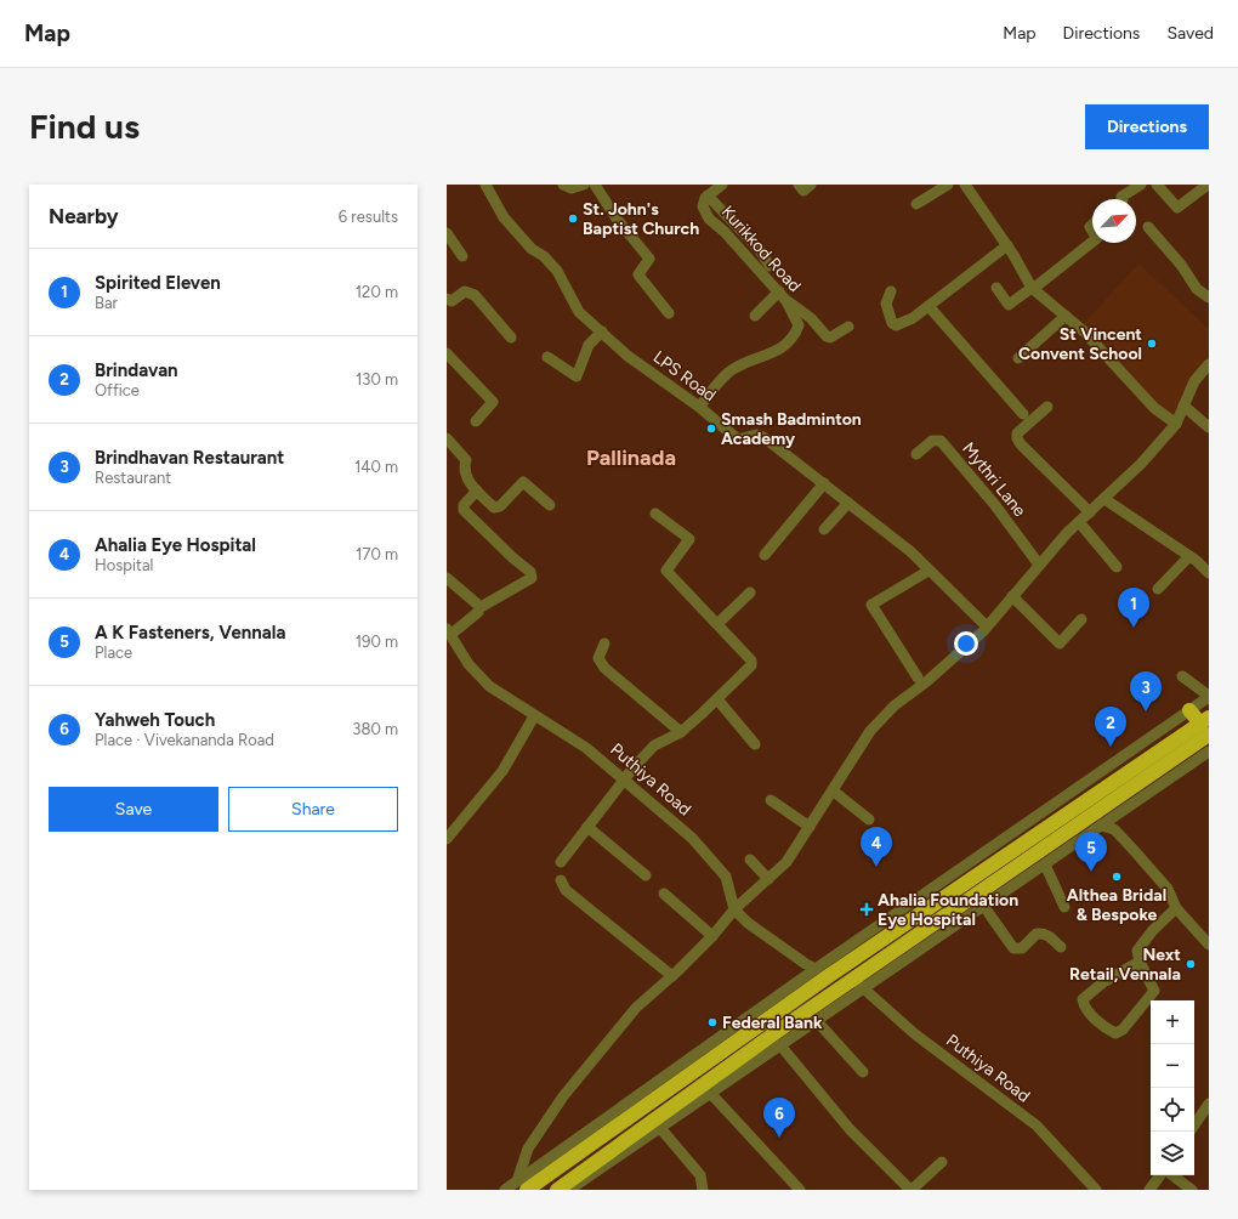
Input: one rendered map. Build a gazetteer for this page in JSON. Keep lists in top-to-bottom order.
{
  "streets": {
    "street": [
      "Kurikkod Road",
      "LPS Road",
      "Mythri Lane",
      "Puthiya Road"
    ]
  },
  "crossings": [
    ["Kurikkod Road", "LPS Road"]
  ],
  "districts": ["Pallinada"],
  "places": {
    "other": [
      "St. John's Baptist Church",
      "St Vincent Convent School",
      "Smash Badminton Academy",
      "Althea Bridal & Bespoke",
      "Next Retail,Vennala",
      "Federal Bank"
    ],
    "health": ["Ahalia Foundation Eye Hospital"]
  },
  "north": "top right",
  "page": {
    "header": "Map",
    "nav": ["Map", "Directions", "Saved"],
    "buttons": [
      "Directions",
      ["Save", "Share"]
    ],
    "title": "Find us",
    "heading": ["Nearby", "6 results"],
    "list": [
      {
        "mark": "1",
        "name": "Spirited Eleven",
        "note": "Bar",
        "value": "120 m"
      },
      {
        "mark": "2",
        "name": "Brindavan",
        "note": "Office",
        "value": "130 m"
      },
      {
        "mark": "3",
        "name": "Brindhavan Restaurant",
        "note": "Restaurant",
        "value": "140 m"
      },
      {
        "mark": "4",
        "name": "Ahalia Eye Hospital",
        "note": "Hospital",
        "value": "170 m"
      },
      {
        "mark": "5",
        "name": "A K Fasteners, Vennala",
        "note": "Place",
        "value": "190 m"
      },
      {
        "mark": "6",
        "name": "Yahweh Touch",
        "note": "Place · Vivekananda Road",
        "value": "380 m"
      }
    ],
    "pins": [
      "1",
      "3",
      "2",
      "4",
      "5",
      "6"
    ],
    "map_buttons": ["+", "−"]
  }
}
